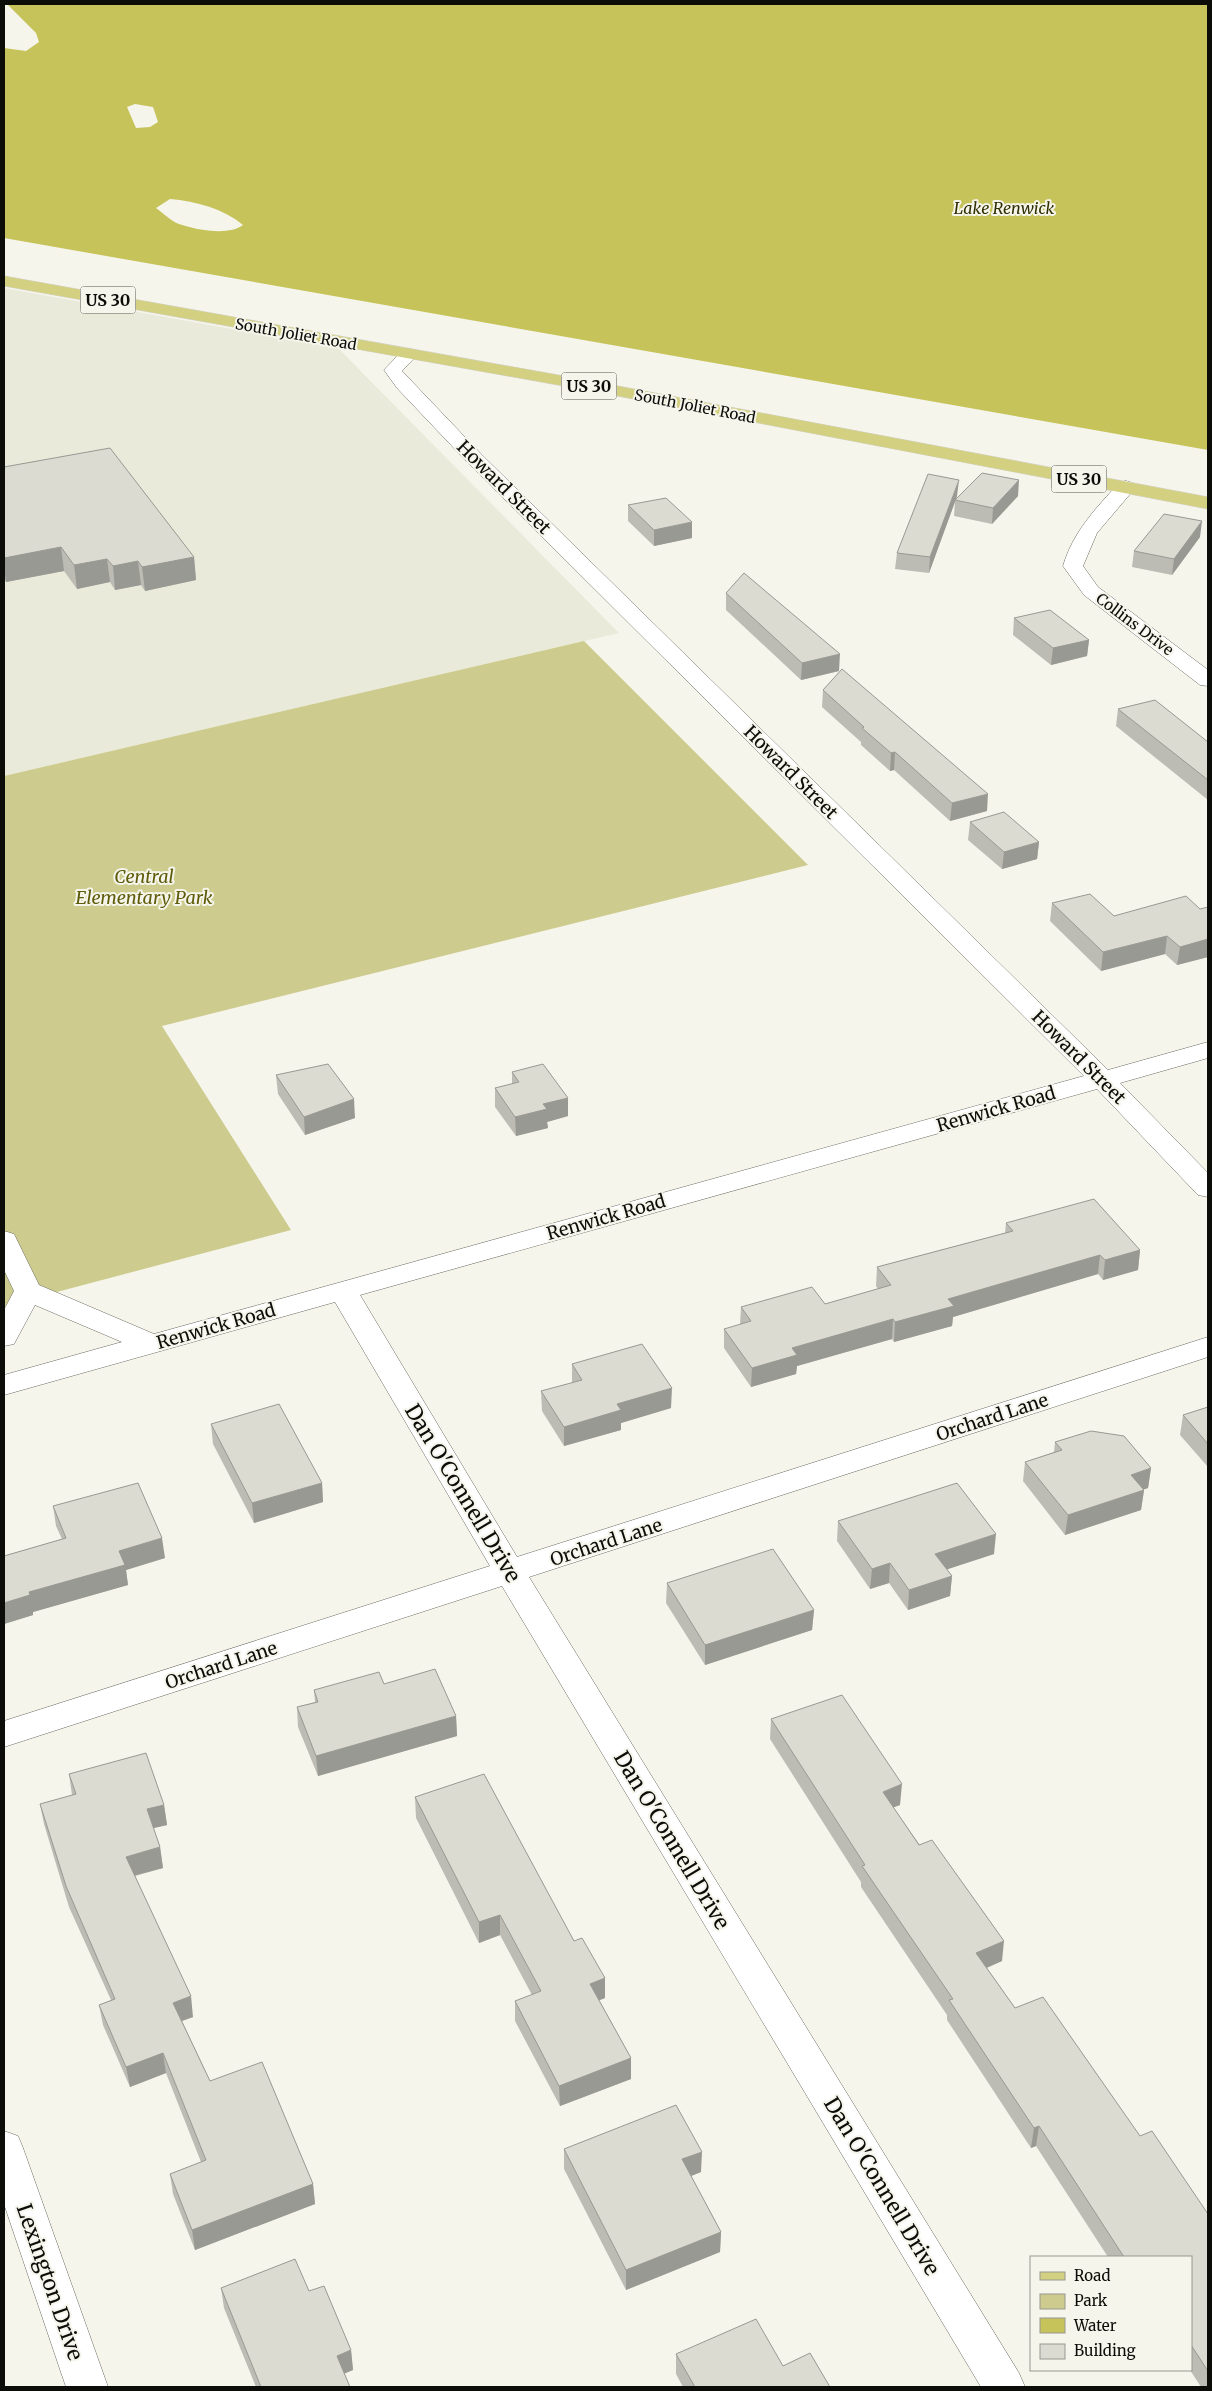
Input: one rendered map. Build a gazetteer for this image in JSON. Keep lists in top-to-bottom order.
{
  "streets": {
    "main road": ["US 30", "South Joliet Road"],
    "street": [
      "Howard Street",
      "Collins Drive",
      "Renwick Road",
      "Orchard Lane",
      "Dan O'Connell Drive",
      "Lexington Drive"
    ]
  },
  "crossings": [
    ["South Joliet Road", "Howard Street"],
    ["South Joliet Road", "Collins Drive"],
    ["Howard Street", "Renwick Road"],
    ["Renwick Road", "Dan O'Connell Drive"],
    ["Orchard Lane", "Dan O'Connell Drive"]
  ],
  "water": ["Lake Renwick"],
  "parks": ["Central Elementary Park"],
  "legend": [
    "Road",
    "Park",
    "Water",
    "Building"
  ]
}
